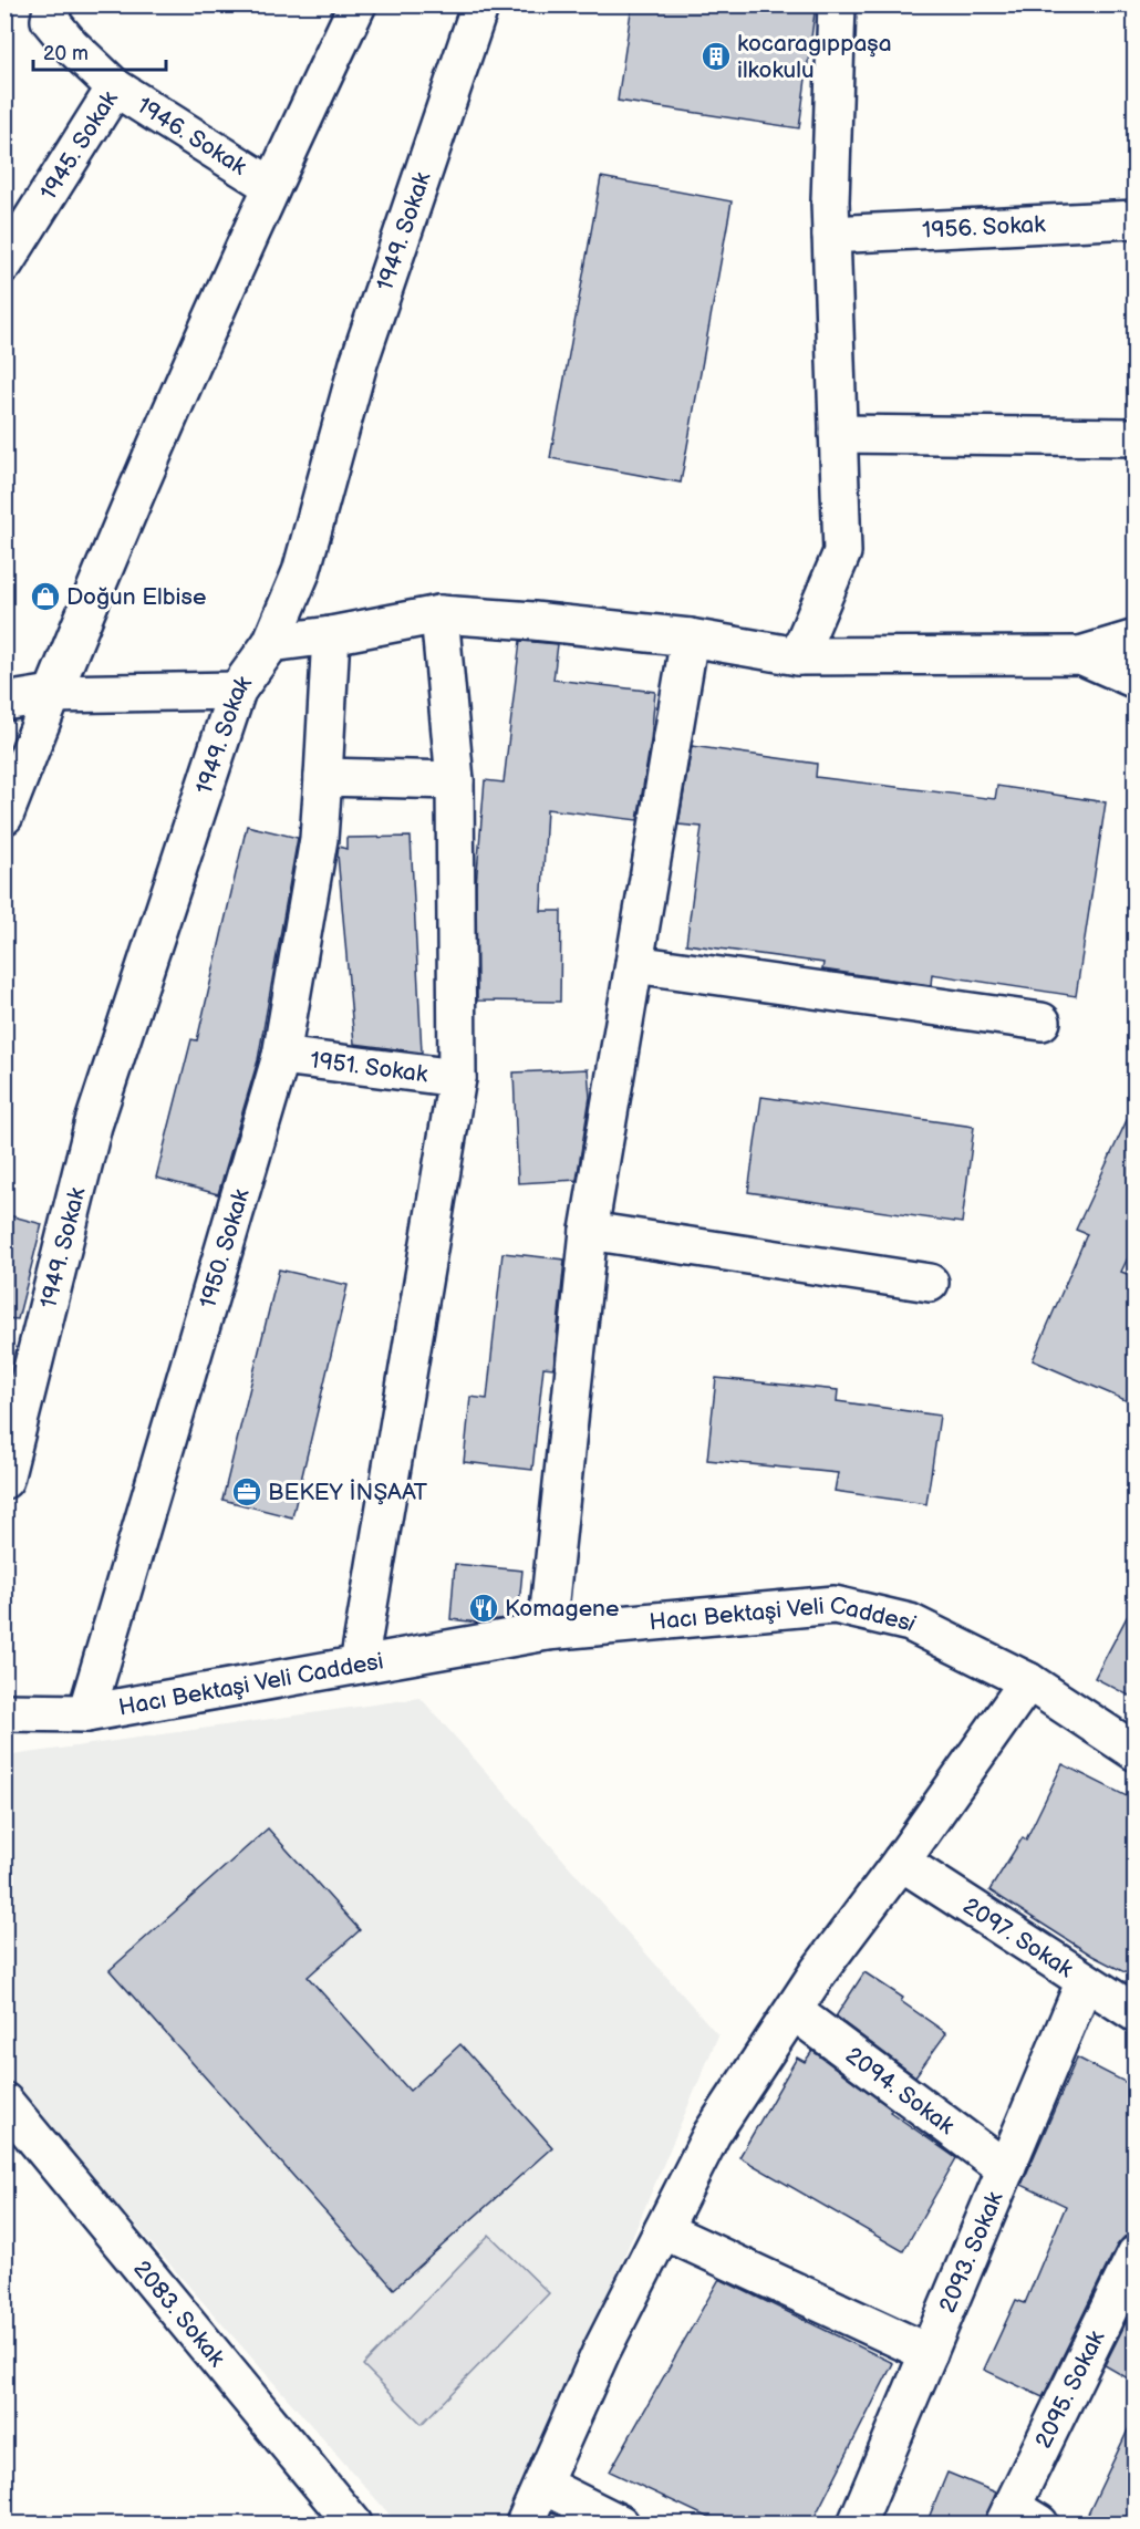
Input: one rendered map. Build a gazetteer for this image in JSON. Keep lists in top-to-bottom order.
{
  "streets": {
    "street": [
      "1946. Sokak",
      "1945. Sokak",
      "1956. Sokak",
      "1949. Sokak",
      "1951. Sokak",
      "1950. Sokak",
      "Hacı Bektaşi Veli Caddesi",
      "2097. Sokak",
      "2094. Sokak",
      "2093. Sokak",
      "2083. Sokak",
      "2095. Sokak"
    ]
  },
  "crossings": [
    ["1946. Sokak", "1945. Sokak"],
    ["1951. Sokak", "1950. Sokak"],
    ["1950. Sokak", "Hacı Bektaşi Veli Caddesi"],
    ["2097. Sokak", "2093. Sokak"],
    ["2094. Sokak", "2093. Sokak"]
  ],
  "places": {
    "building": ["kocaragıppaşa ilkokulu"],
    "shop": ["Doğun Elbise"],
    "office": ["BEKEY İNŞAAT"],
    "restaurant": ["Komagene"]
  },
  "scale_bar": "20 m"
}
